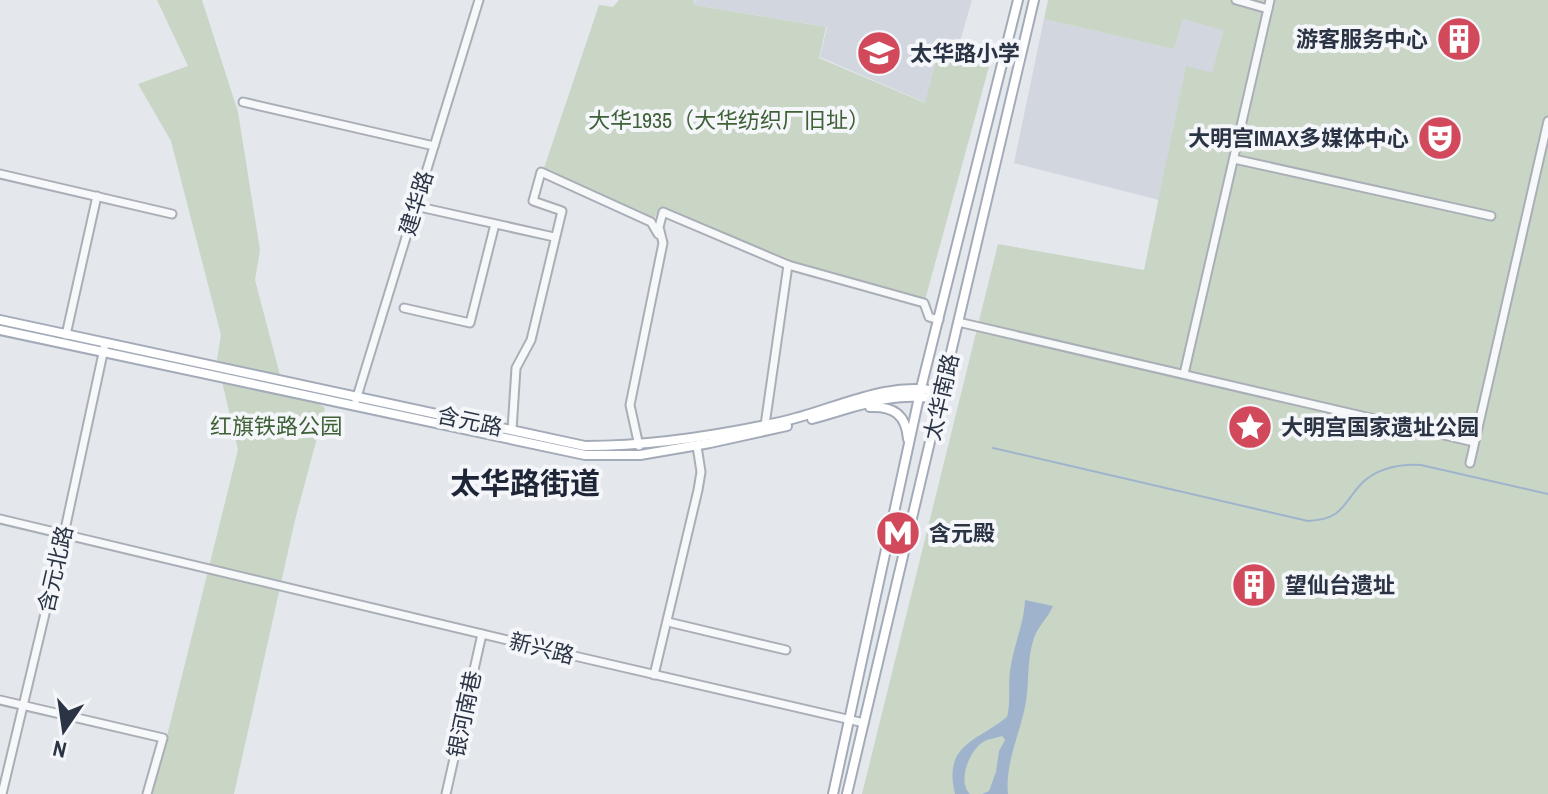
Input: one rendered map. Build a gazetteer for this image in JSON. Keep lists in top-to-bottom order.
{
  "streets": {
    "main road": ["太华南路", "含元路"],
    "street": [
      "建华路",
      "含元北路",
      "新兴路",
      "银河南巷"
    ]
  },
  "crossings": [
    ["建华路", "含元路"],
    ["太华南路", "含元路"],
    ["太华南路", "新兴路"],
    ["含元路", "含元北路"],
    ["含元北路", "新兴路"],
    ["新兴路", "银河南巷"]
  ],
  "districts": ["太华路街道"],
  "parks": ["大华1935（大华纺织厂旧址）", "红旗铁路公园"],
  "places": {
    "building": ["游客服务中心", "望仙台遗址"],
    "school or university": ["太华路小学"],
    "theatre": ["大明宫IMAX多媒体中心"],
    "place": ["大明宫国家遗址公园"],
    "metro station": ["含元殿"]
  },
  "north": "bottom"
}
